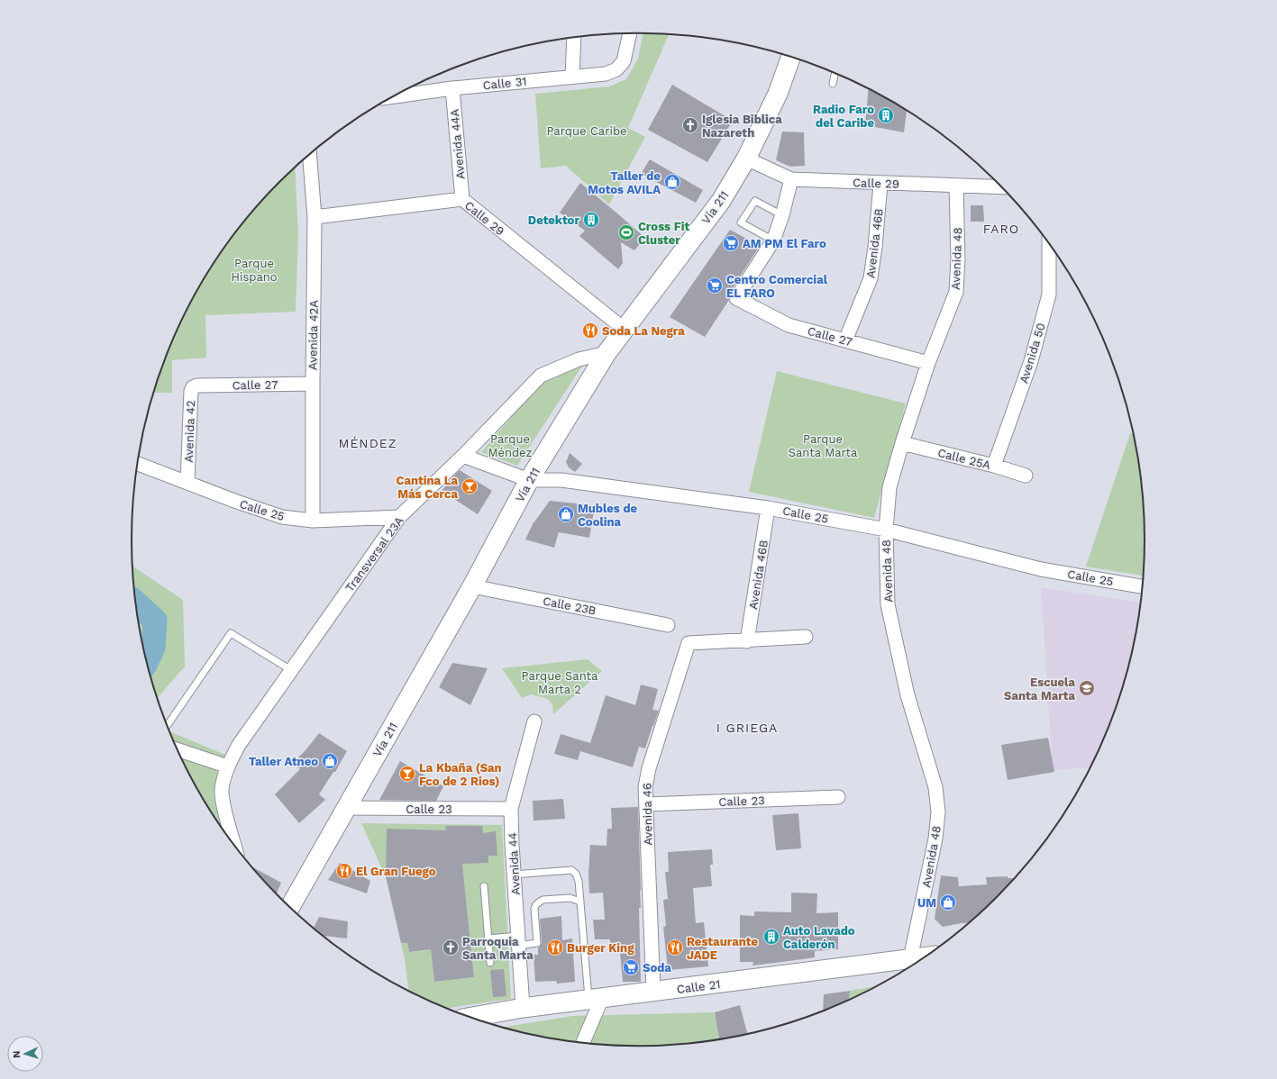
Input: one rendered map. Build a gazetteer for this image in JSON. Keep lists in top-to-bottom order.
{
  "streets": {
    "main road": ["Vía 211", "Calle 21"],
    "street": [
      "Calle 31",
      "Avenida 44A",
      "Calle 29",
      "Avenida 46B",
      "Avenida 48",
      "Avenida 42A",
      "Calle 27",
      "Avenida 50",
      "Avenida 42",
      "Calle 25A",
      "Calle 25",
      "Transversal 23A",
      "Calle 23B",
      "Calle 23",
      "Avenida 46",
      "Avenida 44"
    ]
  },
  "crossings": [
    ["Calle 31", "Avenida 44A"],
    ["Avenida 44A", "Calle 29"],
    ["Calle 29", "Vía 211"],
    ["Calle 29", "Avenida 46B"],
    ["Calle 29", "Avenida 48"],
    ["Calle 29", "Avenida 42A"],
    ["Vía 211", "Calle 25"],
    ["Vía 211", "Transversal 23A"],
    ["Vía 211", "Calle 23B"],
    ["Vía 211", "Calle 23"],
    ["Avenida 46B", "Calle 27"],
    ["Avenida 46B", "Calle 25"],
    ["Avenida 46B", "Avenida 46"],
    ["Avenida 48", "Calle 27"],
    ["Avenida 48", "Calle 25A"],
    ["Avenida 48", "Calle 25"],
    ["Avenida 48", "Calle 21"],
    ["Avenida 42A", "Calle 27"],
    ["Avenida 42A", "Calle 25"],
    ["Calle 27", "Avenida 42"],
    ["Avenida 50", "Calle 25A"],
    ["Avenida 42", "Calle 25"],
    ["Calle 25", "Transversal 23A"],
    ["Calle 23", "Avenida 46"],
    ["Calle 23", "Avenida 44"],
    ["Avenida 46", "Calle 21"],
    ["Avenida 44", "Calle 21"]
  ],
  "districts": ["FARO", "MÉNDEZ", "I GRIEGA"],
  "parks": [
    "Parque Caribe",
    "Parque Hispano",
    "Parque Méndez",
    "Parque Santa Marta",
    "Parque Santa Marta 2"
  ],
  "places": {
    "building": ["Radio Faro del Caribe", "Detektor", "Auto Lavado Calderón"],
    "church": ["Iglesia Biblica Nazareth", "Parroquia Santa Marta"],
    "shop": [
      "Taller de Motos AVILA",
      "Mubles de Coolina",
      "Taller Atneo",
      "UM"
    ],
    "sports": ["Cross Fit Cluster"],
    "supermarket": ["AM PM El Faro", "Centro Comercial EL FARO", "Soda"],
    "restaurant": [
      "Soda La Negra",
      "El Gran Fuego",
      "Burger King",
      "Restaurante JADE"
    ],
    "bar": ["Cantina La Más Cerca", "La Kbaña (San Fco de 2 Rios)"],
    "school or university": ["Escuela Santa Marta"]
  },
  "north": "left"
}
